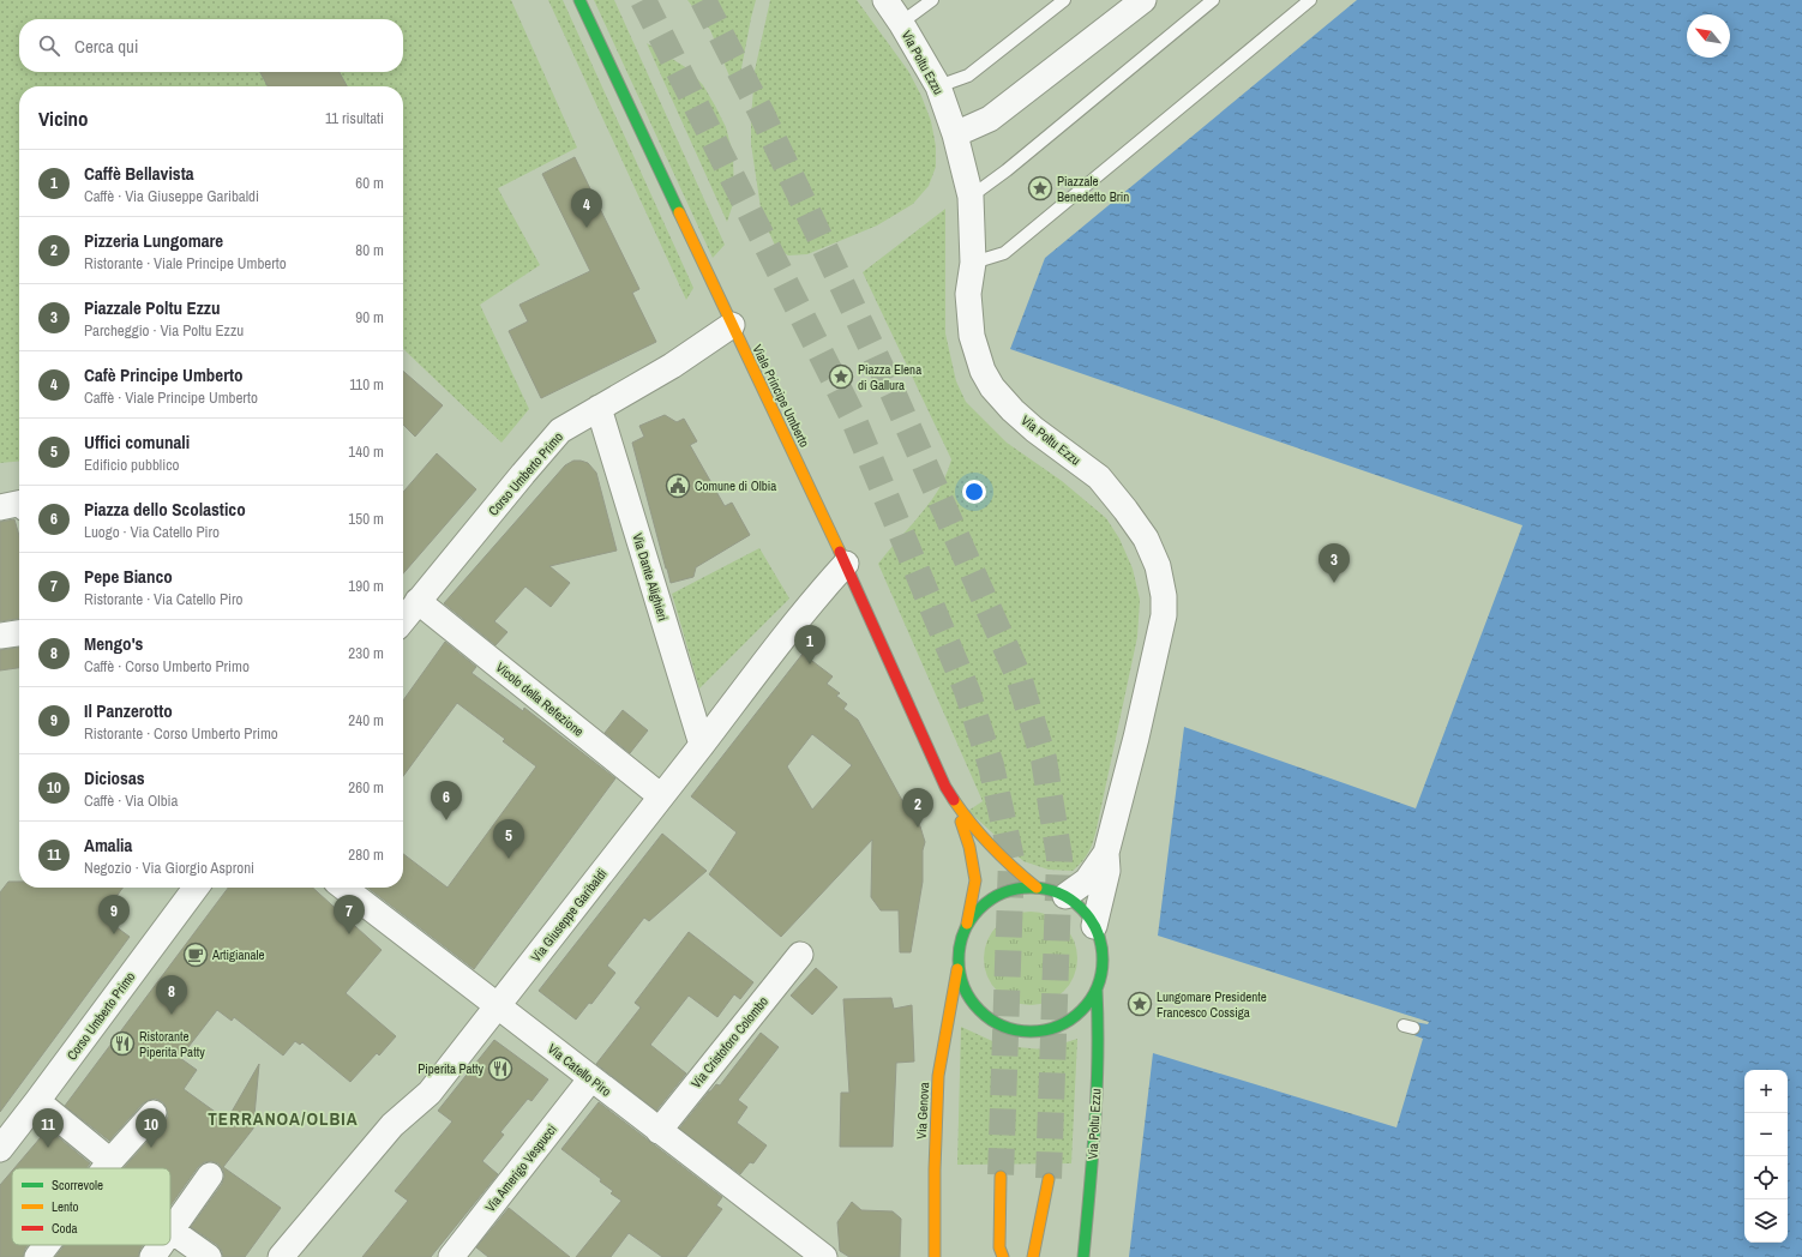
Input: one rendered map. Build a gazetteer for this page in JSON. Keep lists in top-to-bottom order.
{
  "streets": {
    "street": [
      "Via Poltu Ezzu",
      "Viale Principe Umberto",
      "Corso Umberto Primo",
      "Via Dante Alighieri",
      "Vicolo della Refezione",
      "Via Giuseppe Garibaldi",
      "Via Cristoforo Colombo",
      "Via Catello Piro",
      "Via Genova",
      "Via Amerigo Vespucci"
    ]
  },
  "crossings": [
    ["Via Poltu Ezzu", "Viale Principe Umberto"],
    ["Via Poltu Ezzu", "Via Genova"],
    ["Viale Principe Umberto", "Corso Umberto Primo"],
    ["Viale Principe Umberto", "Via Giuseppe Garibaldi"],
    ["Viale Principe Umberto", "Via Genova"],
    ["Corso Umberto Primo", "Via Dante Alighieri"],
    ["Corso Umberto Primo", "Vicolo della Refezione"],
    ["Via Dante Alighieri", "Via Giuseppe Garibaldi"],
    ["Vicolo della Refezione", "Via Giuseppe Garibaldi"],
    ["Via Giuseppe Garibaldi", "Via Catello Piro"],
    ["Via Cristoforo Colombo", "Via Catello Piro"],
    ["Via Catello Piro", "Via Amerigo Vespucci"]
  ],
  "districts": ["TERRANOA/OLBIA"],
  "places": {
    "place": ["Piazzale Benedetto Brin", "Piazza Elena di Gallura", "Lungomare Presidente Francesco Cossiga"],
    "public building": ["Comune di Olbia"],
    "cafe": ["Artigianale"],
    "restaurant": ["Ristorante Piperita Patty", "Piperita Patty"]
  },
  "legend": ["Scorrevole", "Lento", "Coda"],
  "north": "top left",
  "page": {
    "search": "Cerca qui",
    "heading": ["Vicino", "11 risultati"],
    "list": [
      {
        "mark": "1",
        "name": "Caffè Bellavista",
        "note": "Caffè · Via Giuseppe Garibaldi",
        "value": "60 m"
      },
      {
        "mark": "2",
        "name": "Pizzeria Lungomare",
        "note": "Ristorante · Viale Principe Umberto",
        "value": "80 m"
      },
      {
        "mark": "3",
        "name": "Piazzale Poltu Ezzu",
        "note": "Parcheggio · Via Poltu Ezzu",
        "value": "90 m"
      },
      {
        "mark": "4",
        "name": "Cafè Principe Umberto",
        "note": "Caffè · Viale Principe Umberto",
        "value": "110 m"
      },
      {
        "mark": "5",
        "name": "Uffici comunali",
        "note": "Edificio pubblico",
        "value": "140 m"
      },
      {
        "mark": "6",
        "name": "Piazza dello Scolastico",
        "note": "Luogo · Via Catello Piro",
        "value": "150 m"
      },
      {
        "mark": "7",
        "name": "Pepe Bianco",
        "note": "Ristorante · Via Catello Piro",
        "value": "190 m"
      },
      {
        "mark": "8",
        "name": "Mengo's",
        "note": "Caffè · Corso Umberto Primo",
        "value": "230 m"
      },
      {
        "mark": "9",
        "name": "Il Panzerotto",
        "note": "Ristorante · Corso Umberto Primo",
        "value": "240 m"
      },
      {
        "mark": "10",
        "name": "Diciosas",
        "note": "Caffè · Via Olbia",
        "value": "260 m"
      },
      {
        "mark": "11",
        "name": "Amalia",
        "note": "Negozio · Via Giorgio Asproni",
        "value": "280 m"
      }
    ],
    "pins": [
      "4",
      "3",
      "1",
      "6",
      "2",
      "5",
      "7",
      "9",
      "8",
      "10",
      "11"
    ],
    "map_buttons": ["+", "−"]
  }
}
